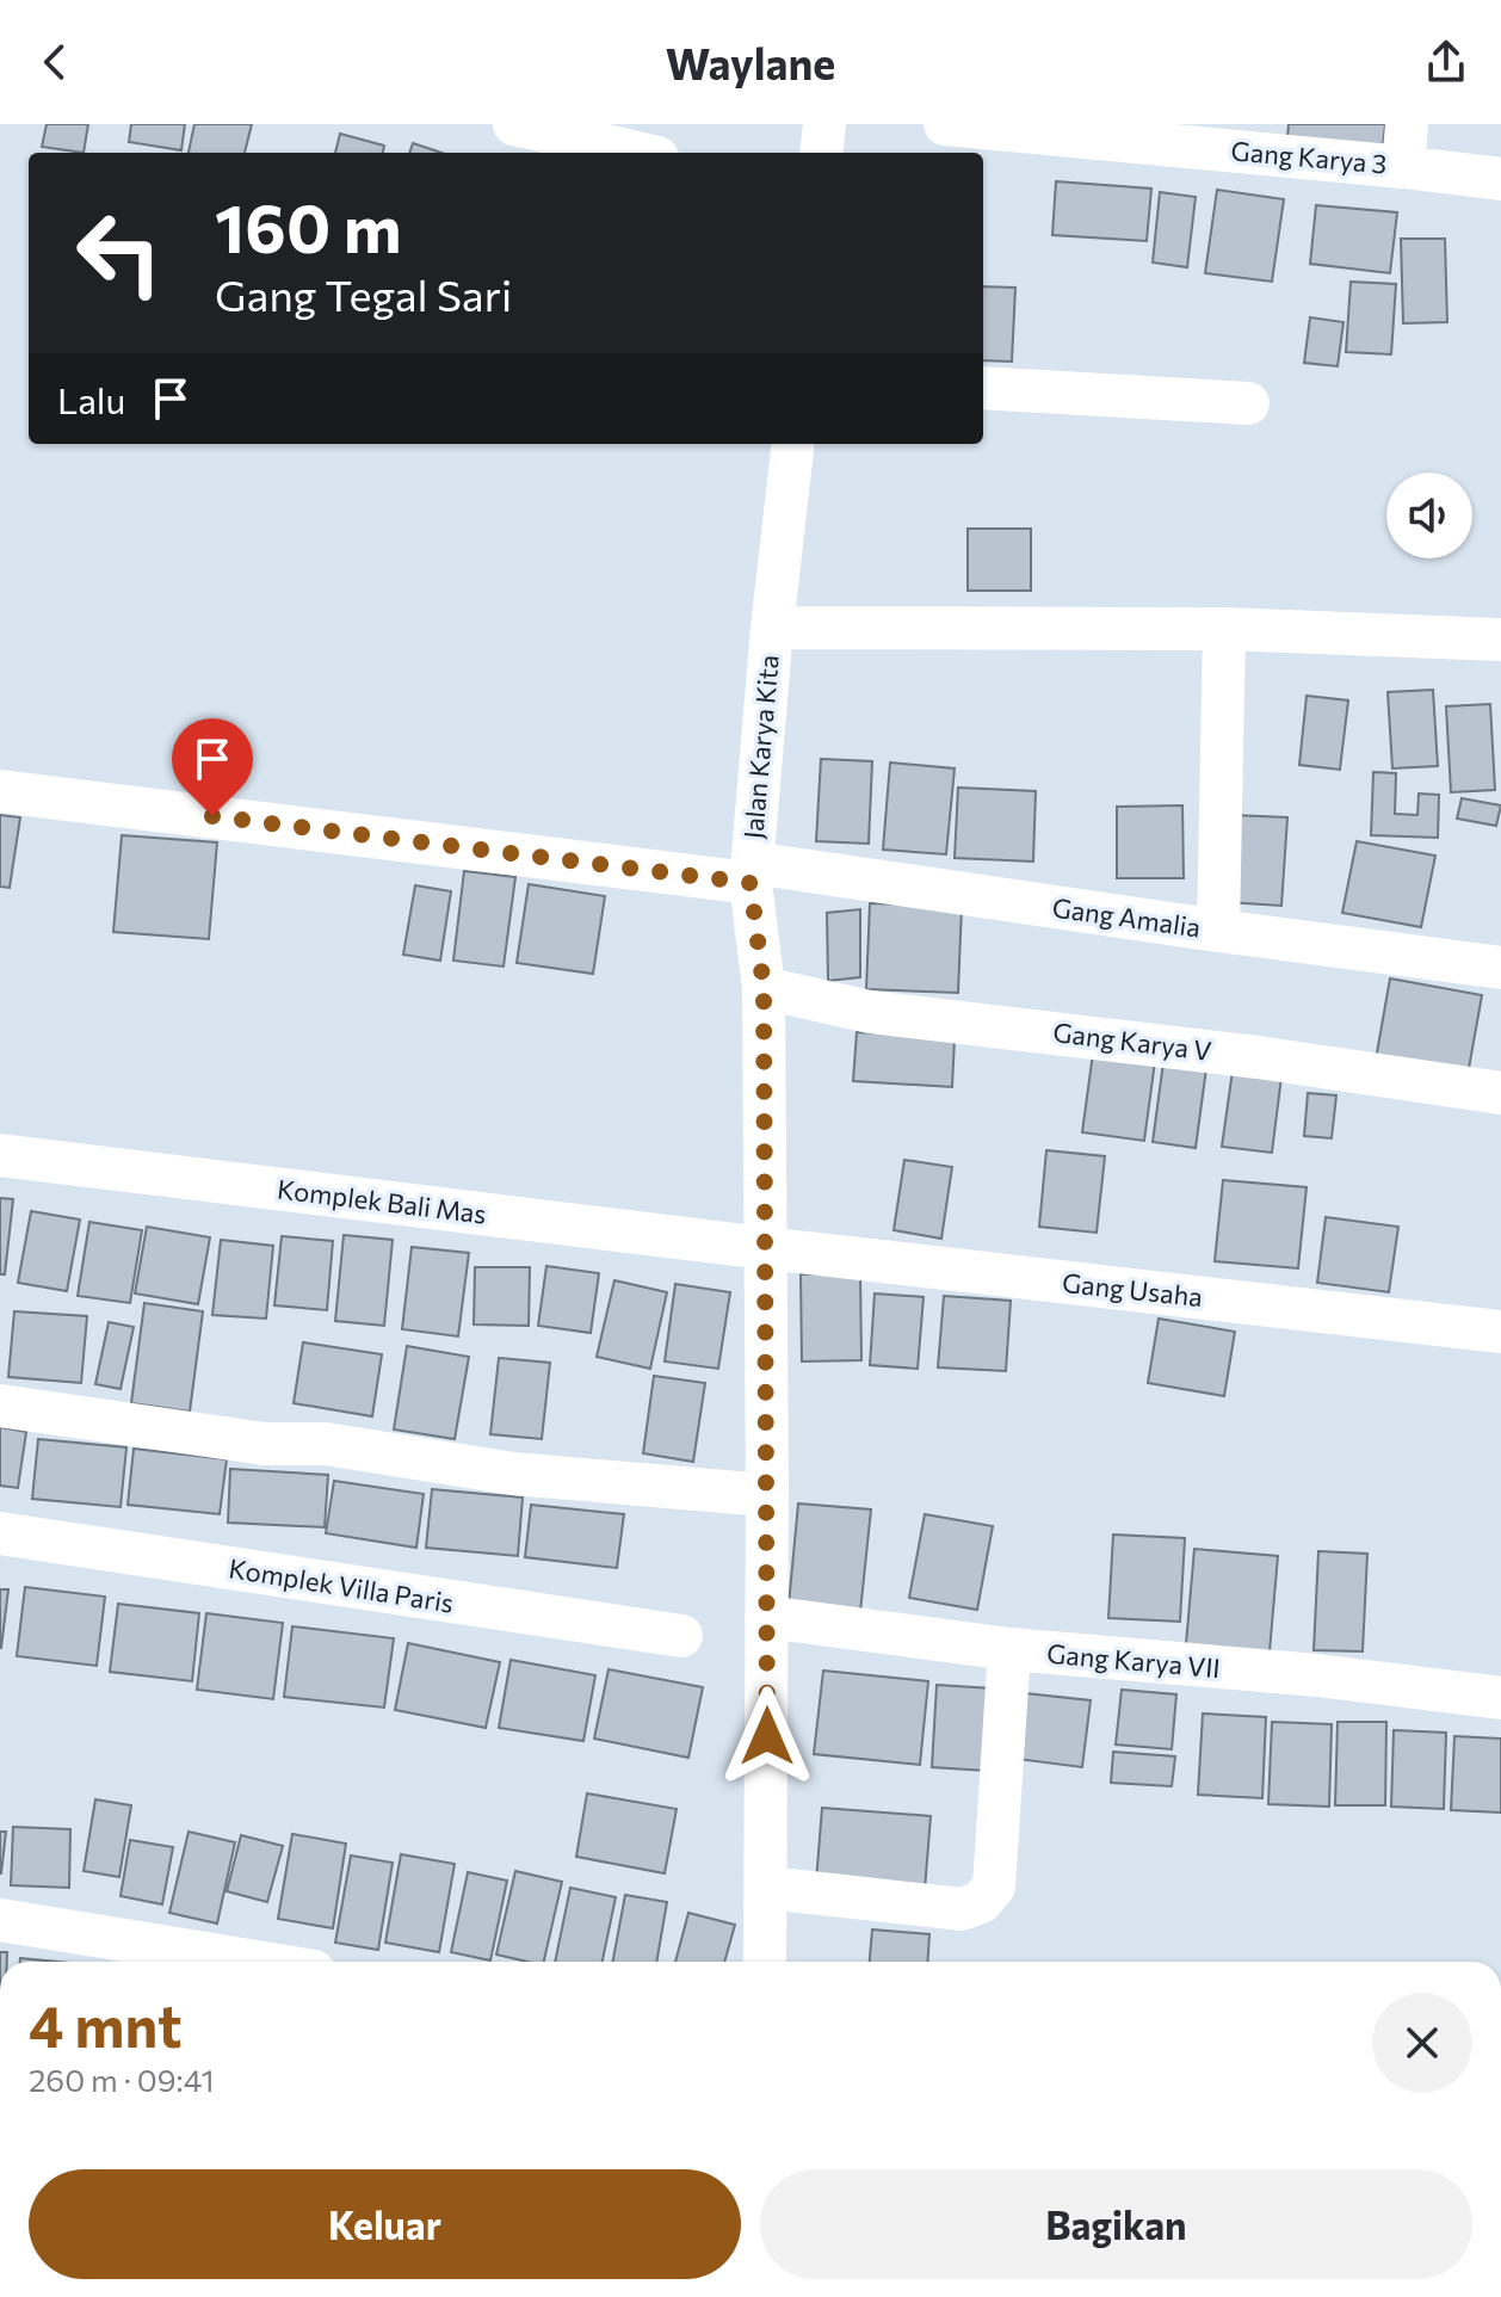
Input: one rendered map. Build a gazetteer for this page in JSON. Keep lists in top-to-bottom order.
{
  "streets": {
    "street": [
      "Gang Karya 3",
      "Jalan Karya Kita",
      "Gang Amalia",
      "Gang Karya V",
      "Komplek Bali Mas",
      "Gang Usaha",
      "Komplek Villa Paris",
      "Gang Karya VII"
    ]
  },
  "crossings": [
    ["Jalan Karya Kita", "Gang Amalia"],
    ["Jalan Karya Kita", "Gang Karya V"],
    ["Jalan Karya Kita", "Komplek Bali Mas"],
    ["Jalan Karya Kita", "Gang Usaha"],
    ["Jalan Karya Kita", "Gang Karya VII"],
    ["Komplek Bali Mas", "Gang Usaha"]
  ],
  "page": {
    "header": "Waylane",
    "turn": ["160 m", "Gang Tegal Sari"],
    "then": "Lalu",
    "heading": ["4 mnt", "260 m · 09:41"],
    "buttons": ["Keluar", "Bagikan"]
  }
}
